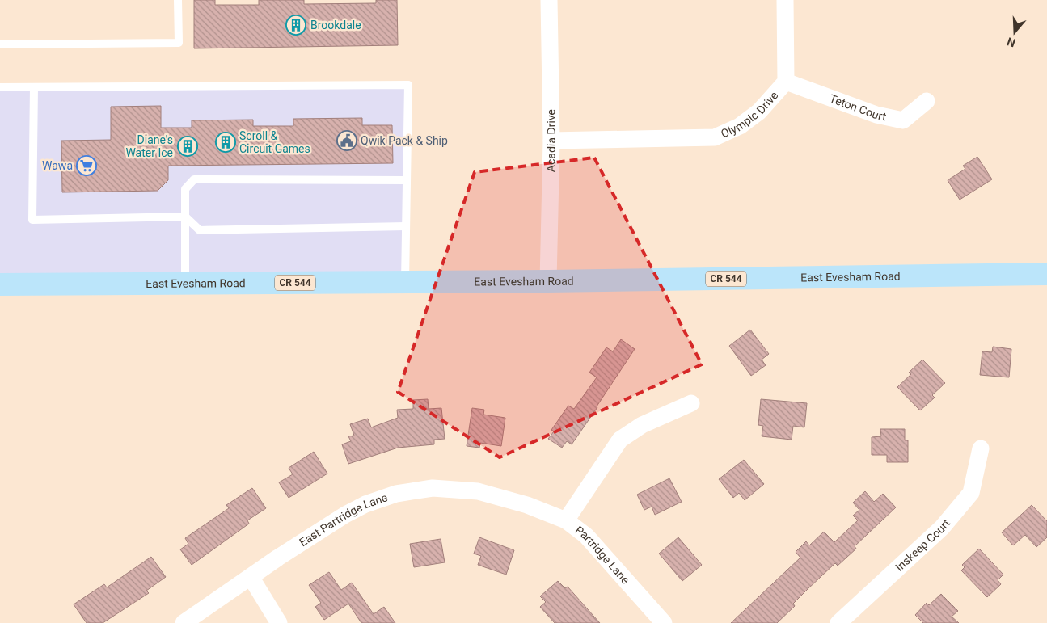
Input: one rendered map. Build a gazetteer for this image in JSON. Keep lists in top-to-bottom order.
{
  "streets": {
    "main road": ["East Evesham Road", "CR 544"],
    "street": [
      "Teton Court",
      "Olympic Drive",
      "Acadia Drive",
      "East Partridge Lane",
      "Inskeep Court",
      "Partridge Lane"
    ]
  },
  "crossings": [
    ["Teton Court", "Olympic Drive"],
    ["Olympic Drive", "Acadia Drive"],
    ["Acadia Drive", "East Evesham Road"],
    ["East Partridge Lane", "Partridge Lane"]
  ],
  "places": {
    "building": ["Brookdale", "Scroll & Circuit Games", "Diane's Water Ice"],
    "public building": ["Qwik Pack & Ship"],
    "supermarket": ["Wawa"]
  },
  "north": "bottom"
}
